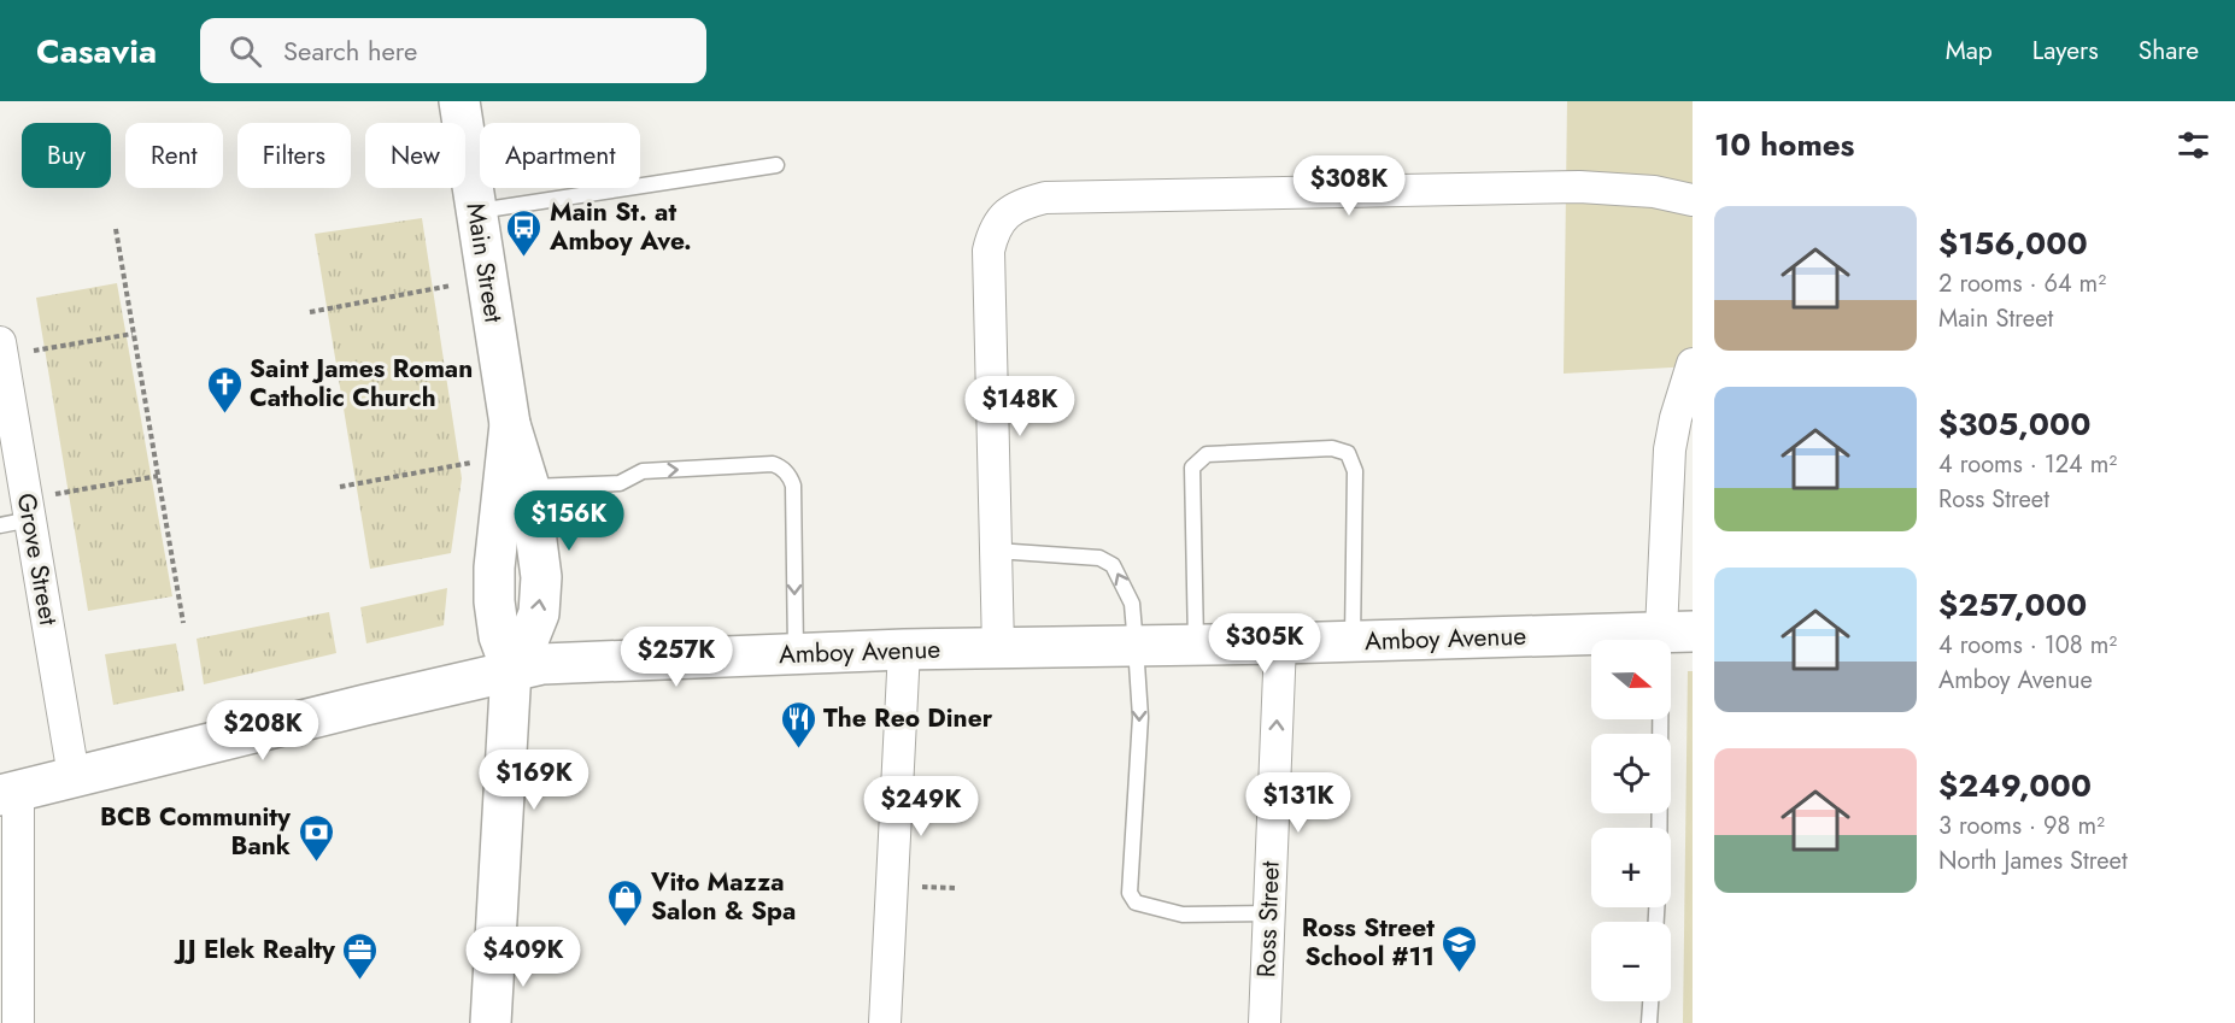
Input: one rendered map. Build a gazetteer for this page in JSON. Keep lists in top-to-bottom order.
{
  "streets": {
    "main road": ["Main Street", "Amboy Avenue"],
    "street": ["Grove Street", "Ross Street"]
  },
  "crossings": [
    ["Main Street", "Amboy Avenue"],
    ["Grove Street", "Amboy Avenue"],
    ["Amboy Avenue", "Ross Street"]
  ],
  "one_way": ["Ross Street"],
  "places": {
    "bus stop": ["Main St. at Amboy Ave."],
    "church": ["Saint James Roman Catholic Church"],
    "restaurant": ["The Reo Diner"],
    "bank": ["BCB Community Bank"],
    "shop": ["Vito Mazza Salon & Spa"],
    "school or university": ["Ross Street School #11"],
    "office": ["JJ Elek Realty"]
  },
  "north": "right",
  "page": {
    "header": "Casavia",
    "search": "Search here",
    "nav": ["Map", "Layers", "Share"],
    "heading": "10 homes",
    "chip": [
      "Buy",
      "Rent",
      "Filters",
      "New",
      "Apartment"
    ],
    "price": [
      "$308K",
      "$148K",
      "$156K",
      "$305K",
      "$257K",
      "$208K",
      "$169K",
      "$131K",
      "$249K",
      "$409K"
    ],
    "list": [
      {
        "name": "$156,000",
        "note": "2 rooms · 64 m² · Main Street"
      },
      {
        "name": "$305,000",
        "note": "4 rooms · 124 m² · Ross Street"
      },
      {
        "name": "$257,000",
        "note": "4 rooms · 108 m² · Amboy Avenue"
      },
      {
        "name": "$249,000",
        "note": "3 rooms · 98 m² · North James Street"
      }
    ],
    "map_buttons": ["+", "−"]
  }
}
